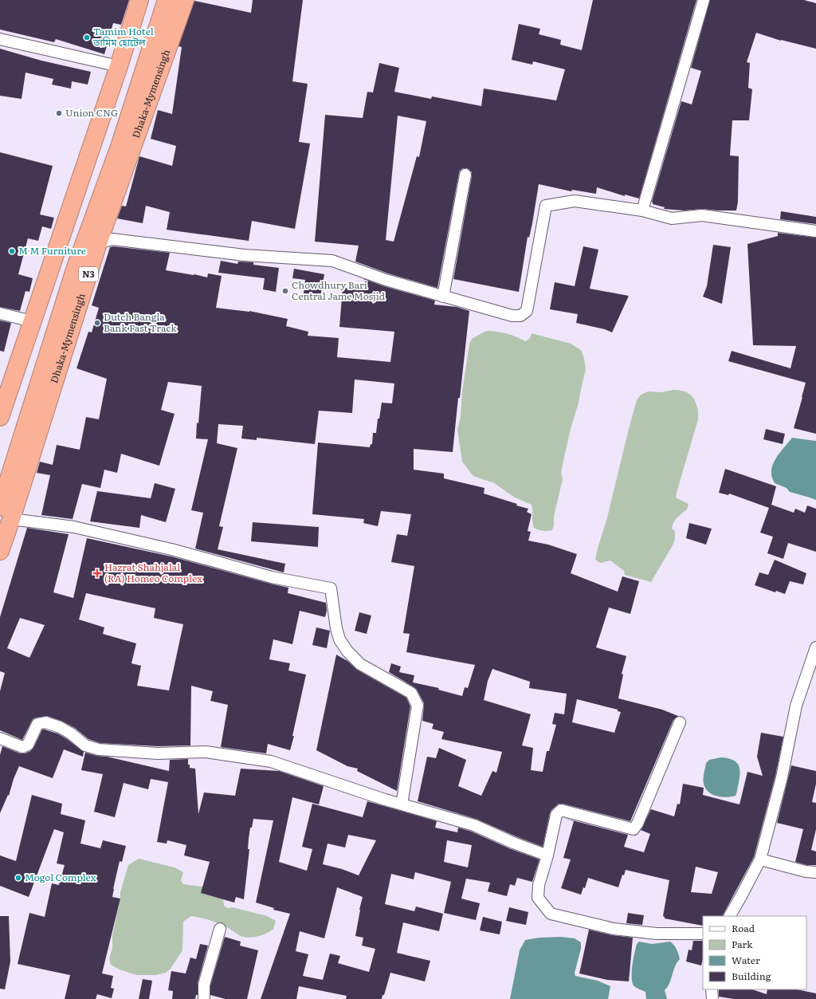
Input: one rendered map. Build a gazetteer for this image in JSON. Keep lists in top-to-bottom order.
{
  "streets": {
    "highway": ["Dhaka-Mymensingh", "N3"]
  },
  "places": {
    "other": [
      "Tamim Hotel তামিম হোটেল",
      "Union CNG",
      "M M Furniture",
      "Chowdhury Bari Central Jame Mosjid",
      "Dutch Bangla Bank Fast Track",
      "Mogol Complex"
    ],
    "health": ["Hazrat Shahjalal (RA) Homeo Complex"]
  },
  "legend": [
    "Road",
    "Park",
    "Water",
    "Building"
  ]
}
